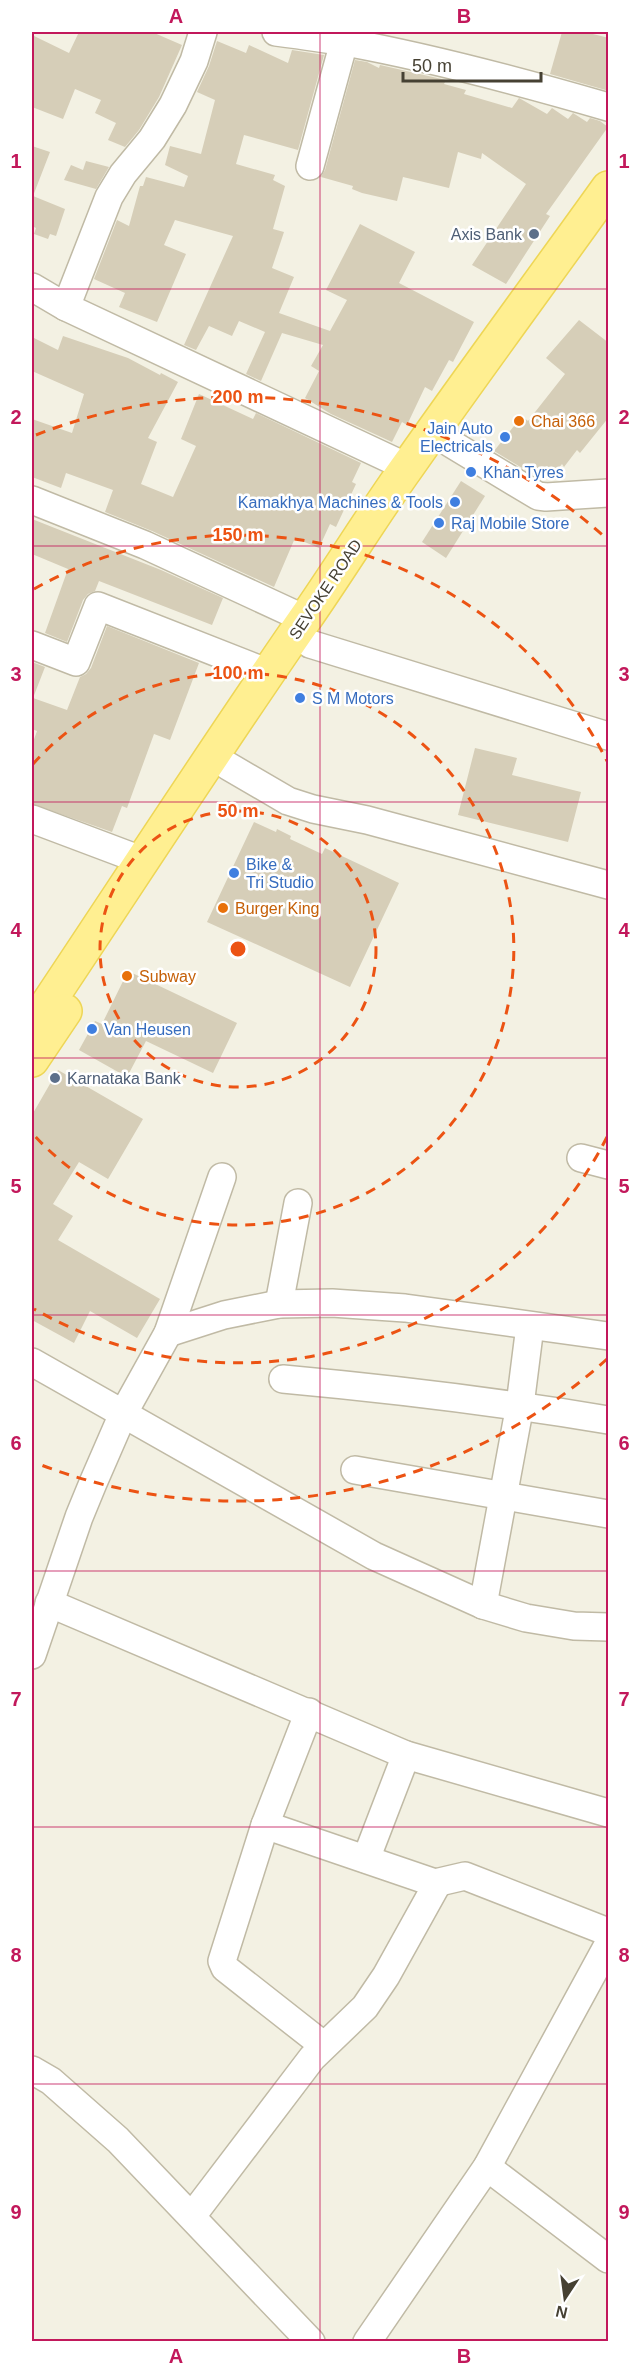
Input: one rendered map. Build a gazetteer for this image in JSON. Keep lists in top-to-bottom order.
{
  "streets": {
    "main road": ["SEVOKE ROAD"]
  },
  "places": [
    "Axis Bank",
    "Chai 366",
    "Jain Auto Electricals",
    "Khan Tyres",
    "Kamakhya Machines & Tools",
    "Raj Mobile Store",
    "S M Motors",
    "Bike & Tri Studio",
    "Burger King",
    "Subway",
    "Van Heusen",
    "Karnataka Bank"
  ],
  "scale_bar": "50 m",
  "north": "bottom",
  "grid": {
    "columns": ["A", "B"],
    "rows": [
      "1",
      "2",
      "3",
      "4",
      "5",
      "6",
      "7",
      "8",
      "9"
    ]
  },
  "rings": [
    "200 m",
    "150 m",
    "100 m",
    "50 m"
  ]
}
